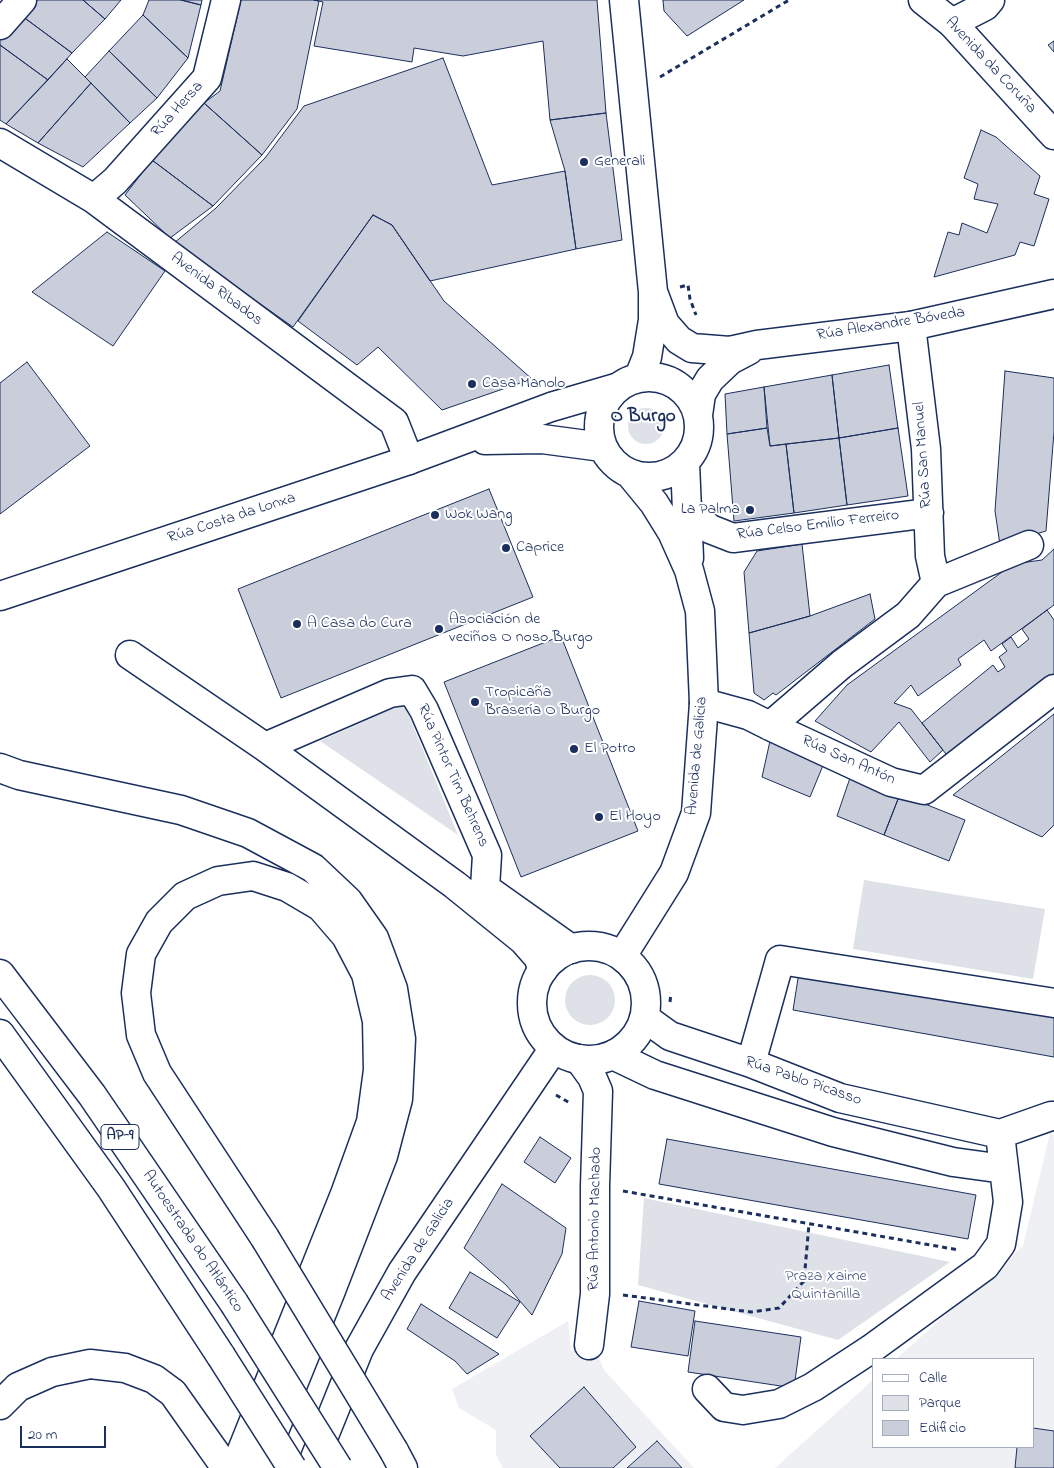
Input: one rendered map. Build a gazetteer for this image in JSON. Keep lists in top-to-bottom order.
{
  "streets": {
    "main road": [
      "Avenida da Coruña",
      "Rúa Hersa",
      "Avenida Ribados",
      "Rúa Alexandre Bóveda",
      "Rúa San Manuel",
      "Rúa Costa da Lonxa",
      "Rúa Celso Emilio Ferreiro",
      "Avenida de Galicia",
      "Rúa San Antón",
      "Rúa Pintor Tim Behrens",
      "Rúa Pablo Picasso",
      "AP-9",
      "Rúa Antonio Machado",
      "Autoestrada do Atlántico"
    ]
  },
  "crossings": [
    ["Rúa Hersa", "Avenida Ribados"],
    ["Avenida Ribados", "Rúa Costa da Lonxa"],
    ["Rúa Alexandre Bóveda", "Rúa San Manuel"],
    ["Rúa San Manuel", "Rúa Celso Emilio Ferreiro"],
    ["Avenida de Galicia", "Rúa San Antón"],
    ["Avenida de Galicia", "Rúa Pintor Tim Behrens"],
    ["Avenida de Galicia", "Rúa Pablo Picasso"],
    ["Avenida de Galicia", "Rúa Antonio Machado"],
    ["Rúa Pintor Tim Behrens", "Rúa Pablo Picasso"],
    ["Rúa Pintor Tim Behrens", "Rúa Antonio Machado"],
    ["Rúa Pablo Picasso", "Rúa Antonio Machado"]
  ],
  "districts": ["O Burgo"],
  "parks": ["Praza Xaime Quintanilla"],
  "places": [
    "Generali",
    "Casa Manolo",
    "La Palma",
    "Wok Wang",
    "Caprice",
    "A Casa do Cura",
    "Asociación de veciños O noso Burgo",
    "Tropicaña Brasería O Burgo",
    "El Potro",
    "El Hoyo"
  ],
  "legend": ["Calle", "Parque", "Edificio"],
  "scale_bar": "20 m"
}
